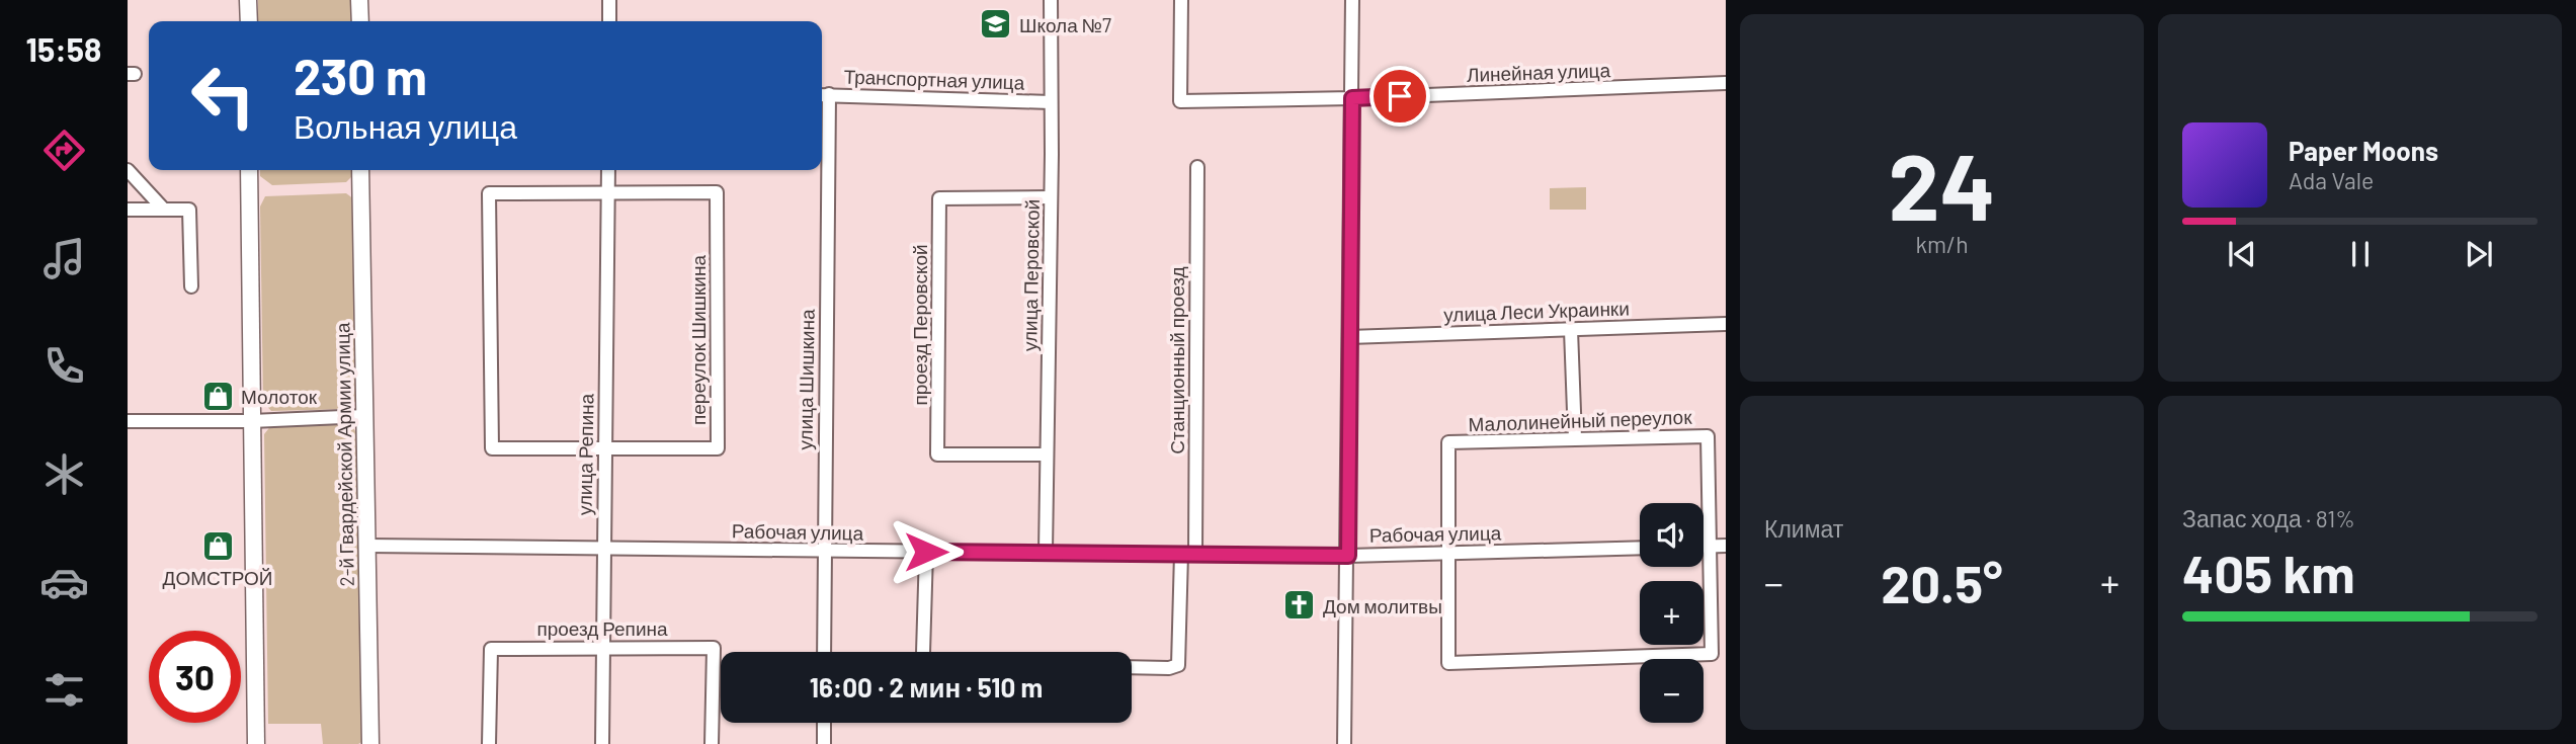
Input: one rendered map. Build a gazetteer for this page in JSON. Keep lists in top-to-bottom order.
{
  "streets": {
    "main road": ["2-й Гвардейской Армии улица"],
    "street": [
      "Линейная улица",
      "Транспортная улица",
      "улица Перовской",
      "улица Леси Украинки",
      "проезд Перовской",
      "переулок Шишкина",
      "Станционный проезд",
      "улица Шишкина",
      "Малолинейный переулок",
      "улица Репина",
      "Рабочая улица",
      "проезд Репина"
    ]
  },
  "crossings": [
    ["Транспортная улица", "улица Перовской"],
    ["Транспортная улица", "улица Шишкина"],
    ["улица Перовской", "проезд Перовской"],
    ["улица Перовской", "Рабочая улица"],
    ["переулок Шишкина", "улица Репина"],
    ["Станционный проезд", "Рабочая улица"],
    ["улица Шишкина", "Рабочая улица"],
    ["Малолинейный переулок", "Рабочая улица"],
    ["2-й Гвардейской Армии улица", "Рабочая улица"],
    ["улица Репина", "Рабочая улица"],
    ["улица Репина", "проезд Репина"]
  ],
  "places": {
    "school or university": ["Школа №7"],
    "shop": ["Молоток", "ДОМСТРОЙ"],
    "church": ["Дом молитвы"]
  },
  "page": {
    "tabs": "15:58",
    "tile": [
      ["24", "km/h"],
      "Климат",
      ["Запас хода · 81%", "405 km"]
    ],
    "turn": ["230 m", "Вольная улица"],
    "song": ["Paper Moons", "Ada Vale"],
    "map_buttons": ["+", "−"],
    "heat": ["−", "20.5°", "+"],
    "limit": "30",
    "trip": "16:00 · 2 мин · 510 m"
  }
}
